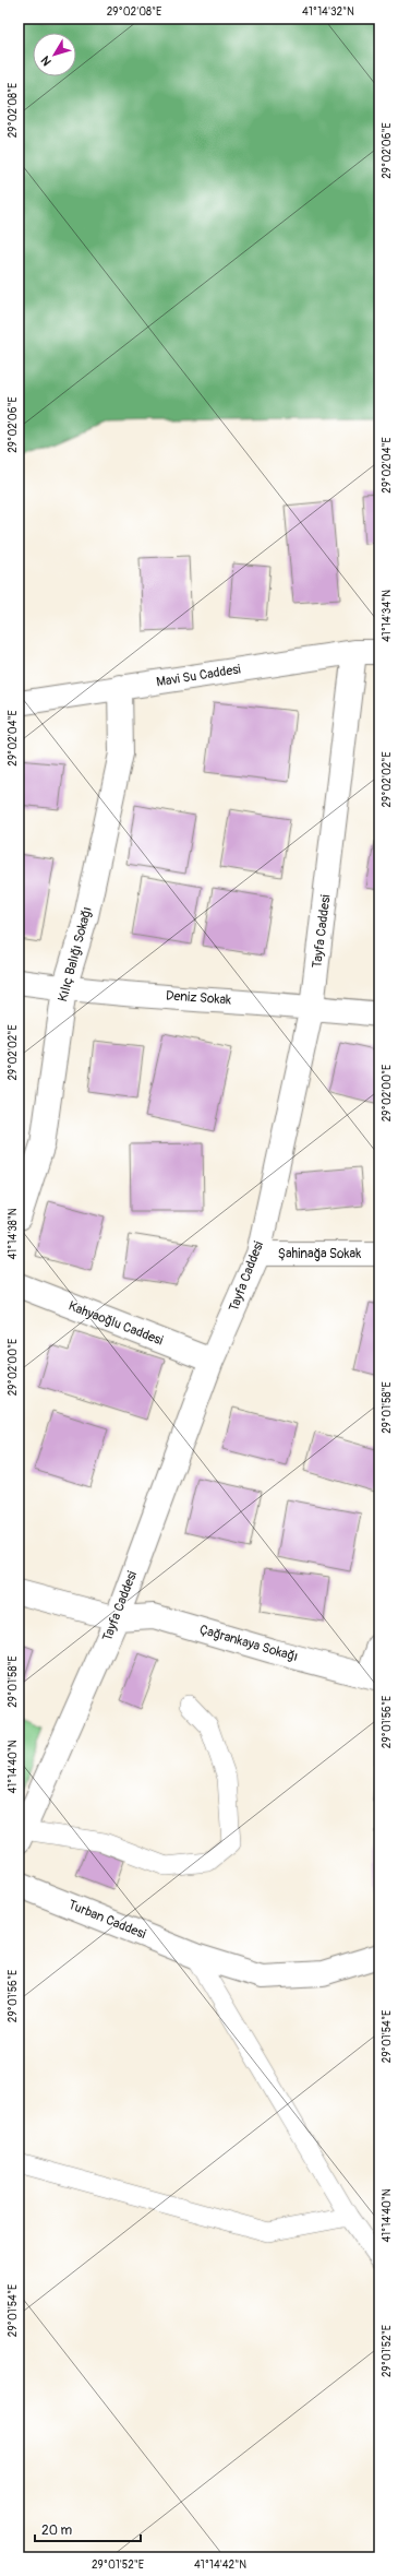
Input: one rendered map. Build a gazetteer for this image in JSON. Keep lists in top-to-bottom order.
{
  "streets": {
    "street": [
      "Mavi Su Caddesi",
      "Tayfa Caddesi",
      "Kılıç Balığı Sokağı",
      "Deniz Sokak",
      "Şahinağa Sokak",
      "Kahyaoğlu Caddesi",
      "Çağrankaya Sokağı",
      "Turban Caddesi"
    ]
  },
  "crossings": [
    ["Mavi Su Caddesi", "Tayfa Caddesi"],
    ["Mavi Su Caddesi", "Kılıç Balığı Sokağı"],
    ["Tayfa Caddesi", "Deniz Sokak"],
    ["Tayfa Caddesi", "Şahinağa Sokak"],
    ["Tayfa Caddesi", "Kahyaoğlu Caddesi"],
    ["Tayfa Caddesi", "Çağrankaya Sokağı"],
    ["Kılıç Balığı Sokağı", "Deniz Sokak"]
  ],
  "scale_bar": "20 m",
  "north": "bottom left",
  "coordinates": [
    "29°02'08\"E",
    "41°14'32\"N",
    "29°02'06\"E",
    "29°02'04\"E",
    "41°14'34\"N",
    "29°02'02\"E",
    "29°02'00\"E",
    "41°14'38\"N",
    "29°01'58\"E",
    "29°01'56\"E",
    "41°14'40\"N",
    "29°01'54\"E",
    "29°01'52\"E",
    "41°14'42\"N"
  ]
}
